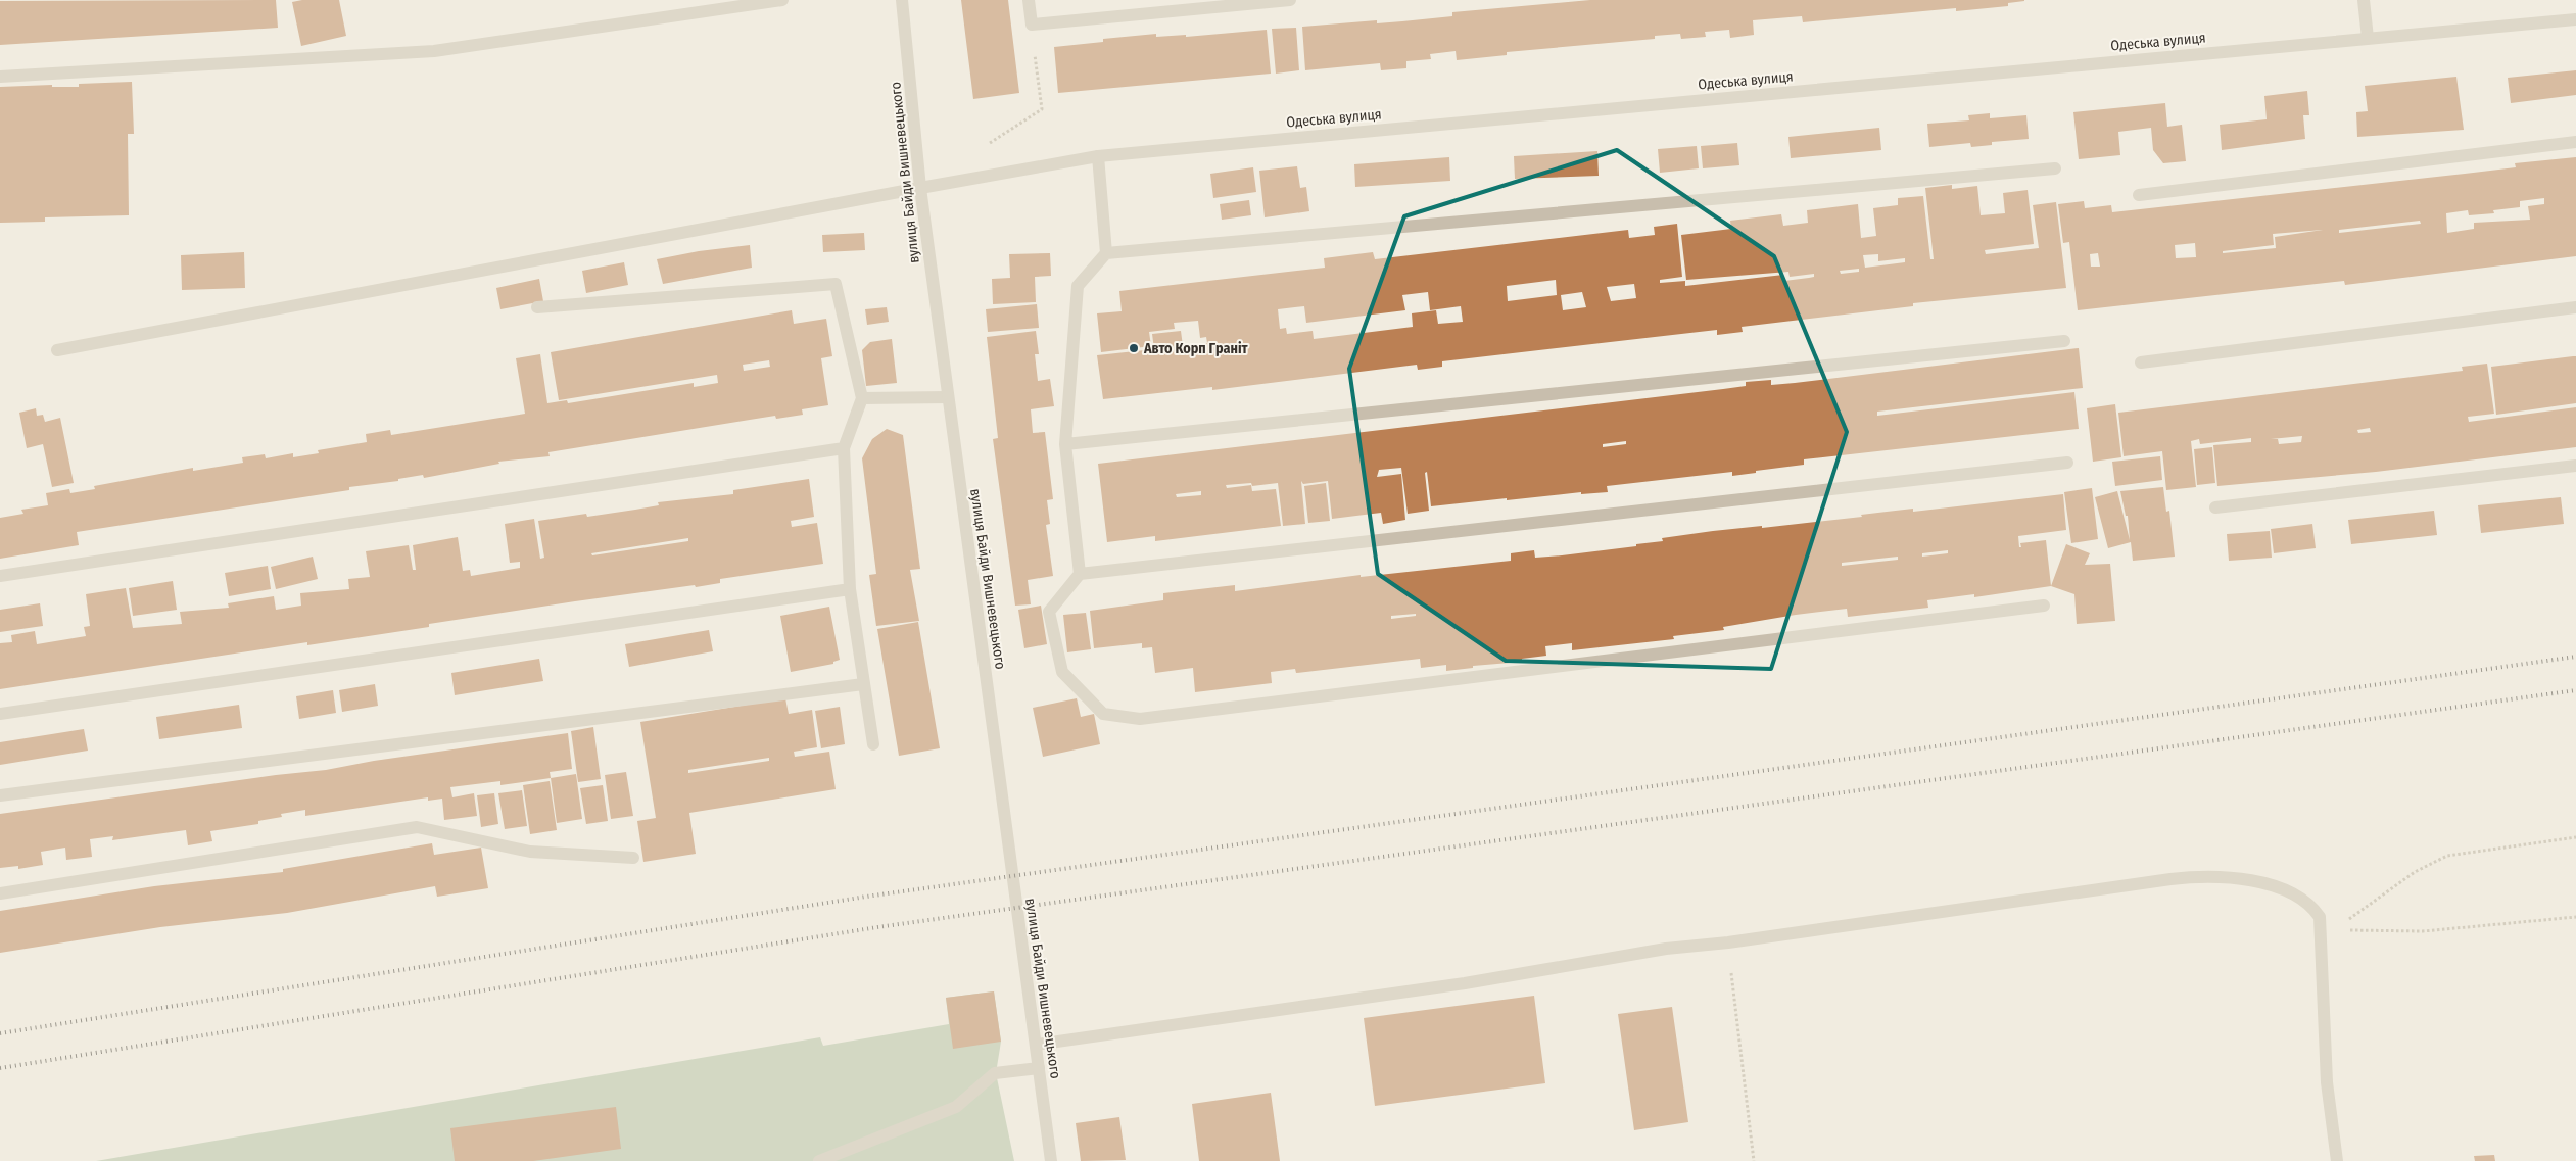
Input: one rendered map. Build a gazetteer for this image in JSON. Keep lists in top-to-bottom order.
{
  "streets": {
    "street": ["Одеська вулиця", "вулиця Байди Вишневецького"]
  },
  "crossings": [
    ["Одеська вулиця", "вулиця Байди Вишневецького"]
  ],
  "places": ["Авто Корп Граніт"]
}
